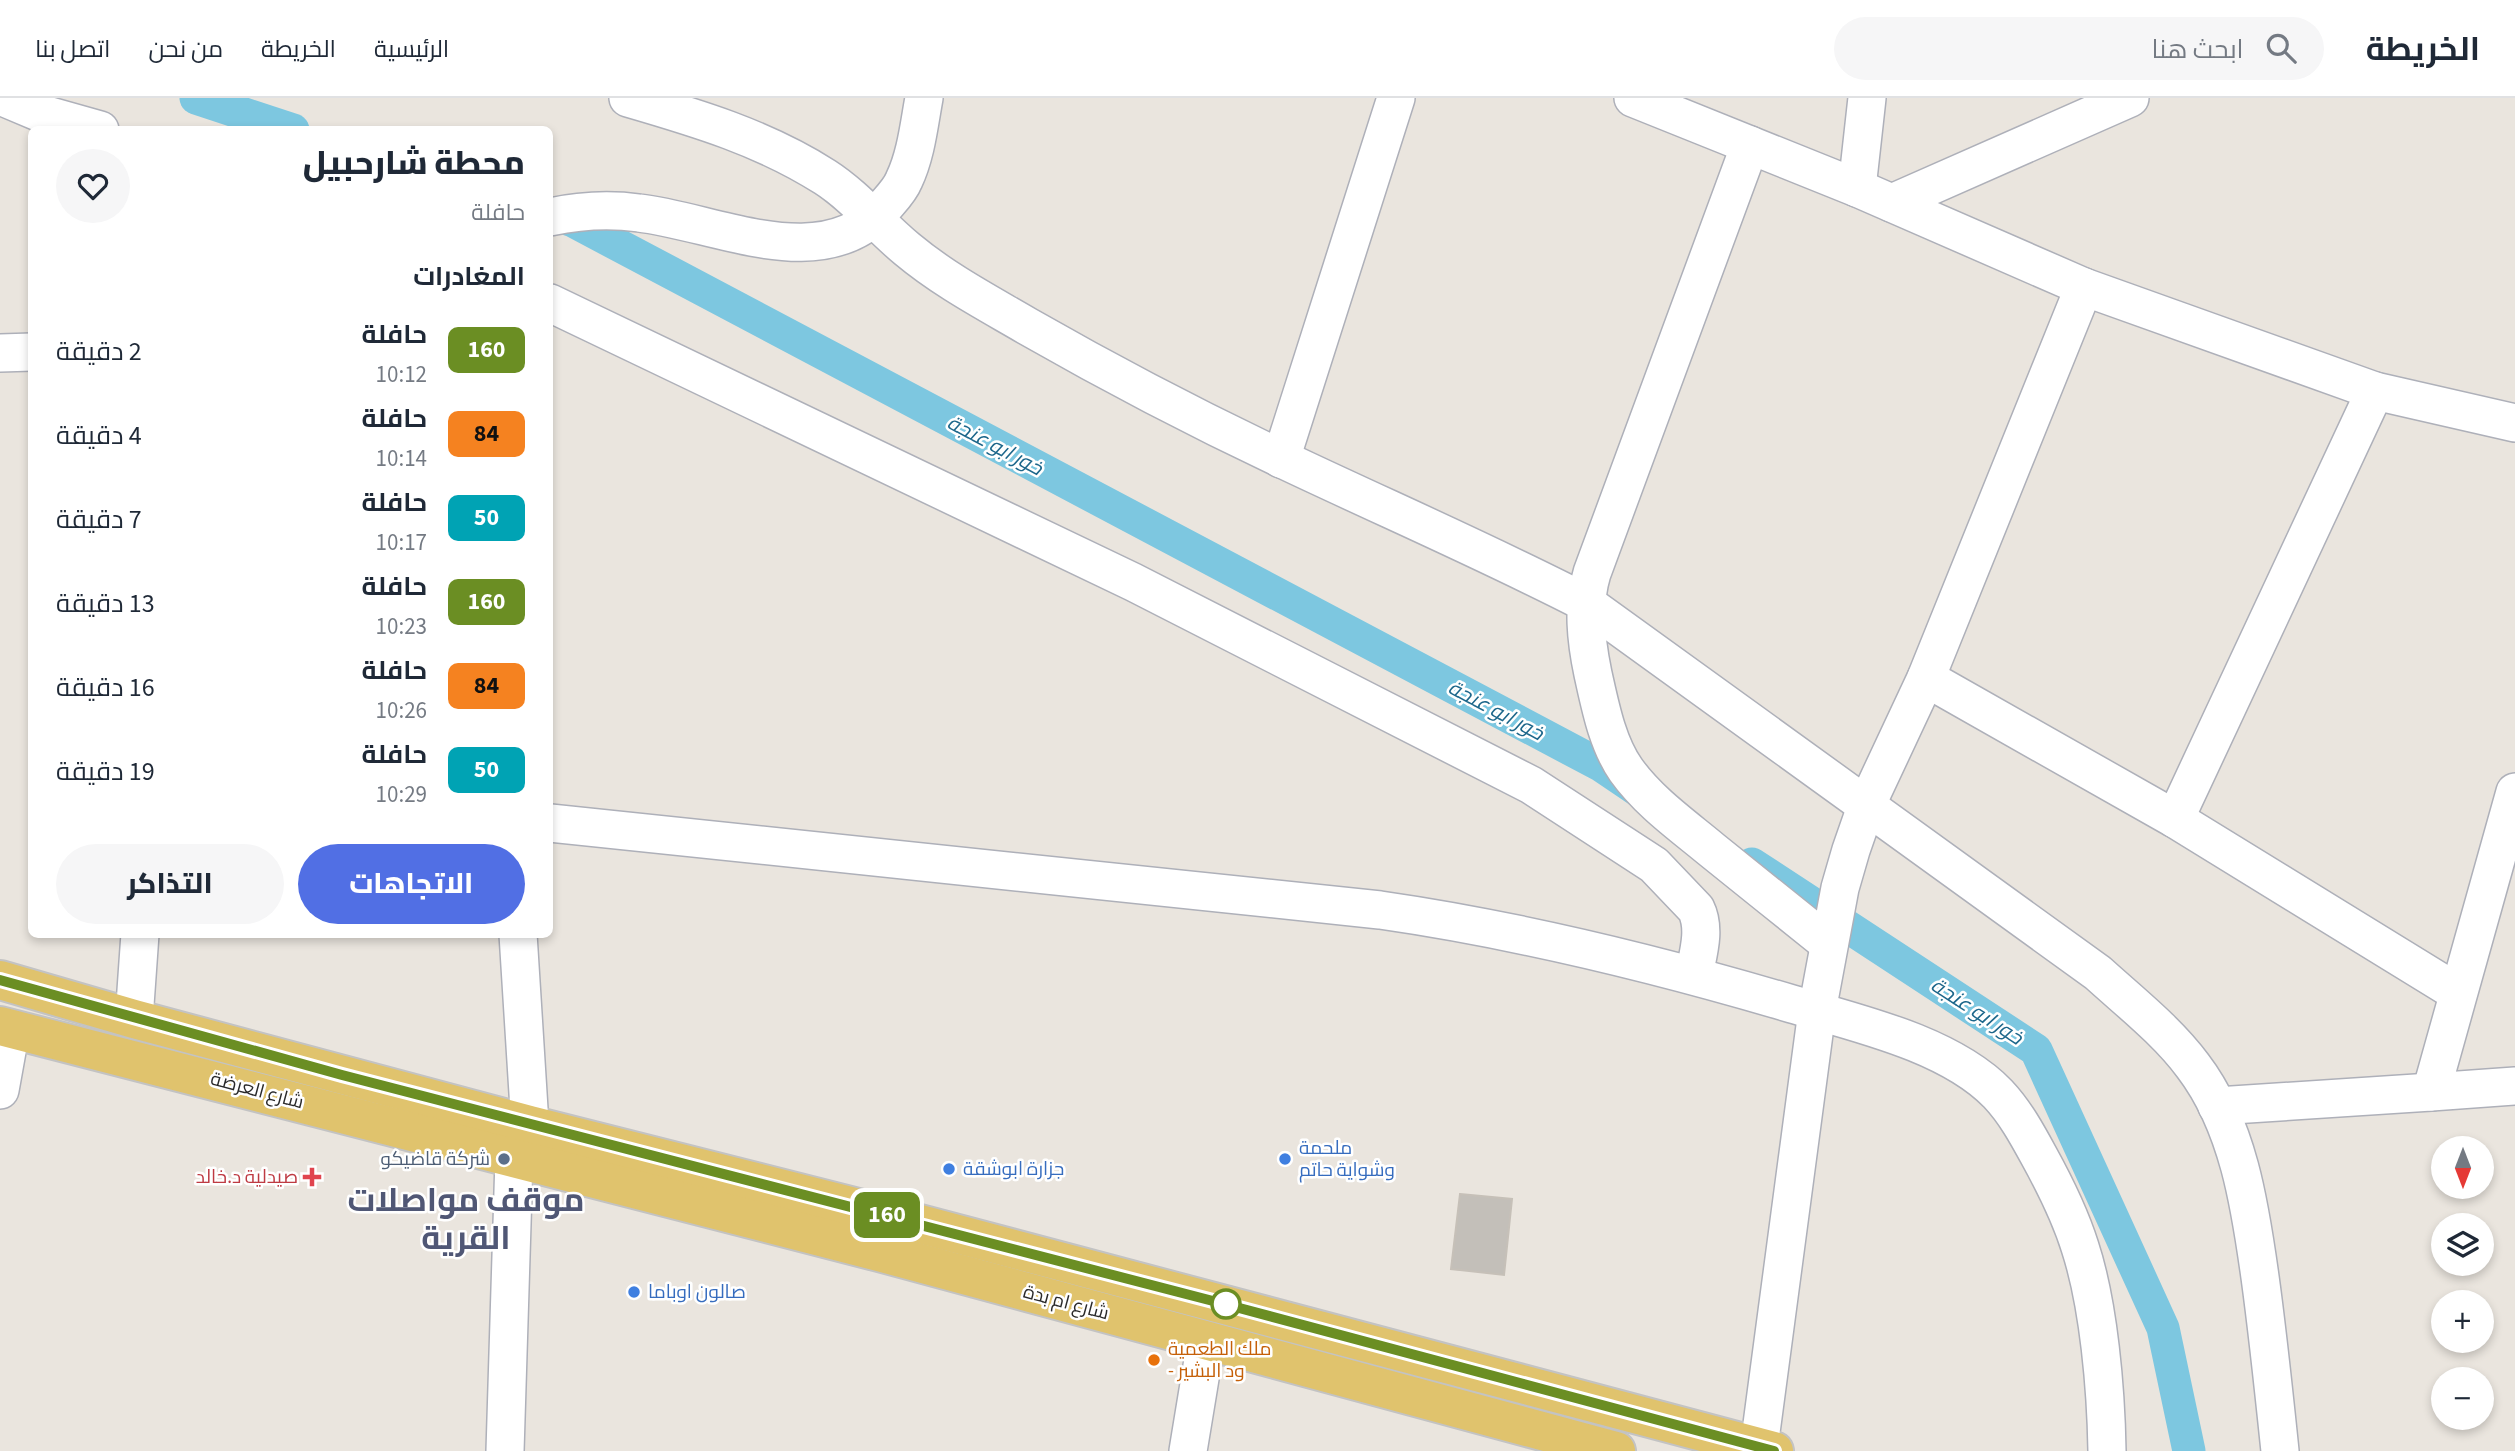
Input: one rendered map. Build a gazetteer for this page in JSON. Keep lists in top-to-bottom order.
{
  "streets": {
    "main road": ["شارع العرضة", "شارع ام بدة"]
  },
  "crossings": [
    ["شارع العرضة", "شارع ام بدة"]
  ],
  "districts": ["موقف مواصلات القرية"],
  "water": ["خور ابو عنجة"],
  "places": {
    "other": [
      "شركة قاضيكو",
      "ملحمة وشواية حاتم",
      "جزارة ابوشقة",
      "صالون اوباما",
      "ملك الطعمية - ود البشير"
    ],
    "health": ["صيدلية د.خالد"]
  },
  "lines": ["bus line 160"],
  "north": "bottom",
  "page": {
    "header": "الخريطة",
    "search": "ابحث هنا",
    "nav": [
      "الرئيسية",
      "الخريطة",
      "من نحن",
      "اتصل بنا"
    ],
    "on_map": "160",
    "heading": [
      ["محطة شارحبيل", "حافلة"],
      "المغادرات"
    ],
    "list": [
      {
        "mark": "160",
        "name": "حافلة",
        "note": "10:12",
        "value": "2 دقيقة"
      },
      {
        "mark": "84",
        "name": "حافلة",
        "note": "10:14",
        "value": "4 دقيقة"
      },
      {
        "mark": "50",
        "name": "حافلة",
        "note": "10:17",
        "value": "7 دقيقة"
      },
      {
        "mark": "160",
        "name": "حافلة",
        "note": "10:23",
        "value": "13 دقيقة"
      },
      {
        "mark": "84",
        "name": "حافلة",
        "note": "10:26",
        "value": "16 دقيقة"
      },
      {
        "mark": "50",
        "name": "حافلة",
        "note": "10:29",
        "value": "19 دقيقة"
      }
    ],
    "buttons": ["الاتجاهات", "التذاكر"],
    "map_buttons": ["+", "−"]
  }
}
